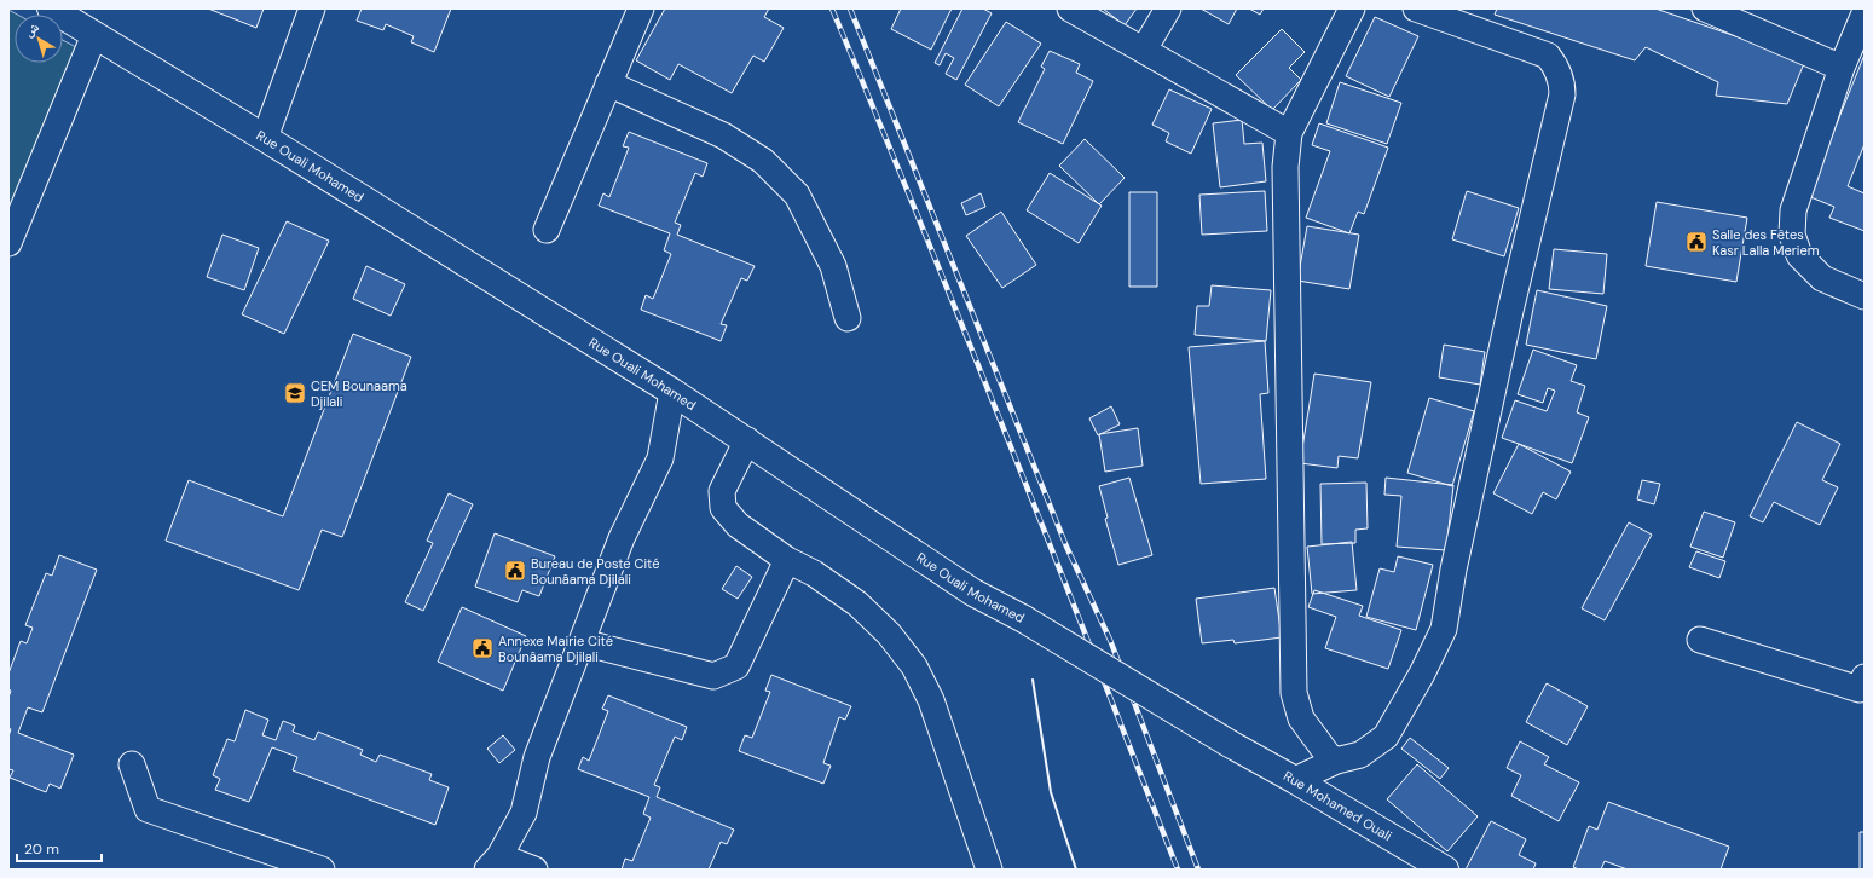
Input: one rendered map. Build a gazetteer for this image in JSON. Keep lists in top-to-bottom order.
{
  "streets": {
    "street": ["Rue Ouali Mohamed", "Rue Mohamed Ouali"]
  },
  "crossings": [
    ["Rue Ouali Mohamed", "Rue Mohamed Ouali"]
  ],
  "places": {
    "public building": ["Salle des Fêtes Kasr Lalla Meriem", "Bureau de Poste Cité Bounâama Djilali", "Annexe Mairie Cité Bounâama Djilali"],
    "school or university": ["CEM Bounaama Djilali"]
  },
  "scale_bar": "20 m",
  "north": "top left"
}
